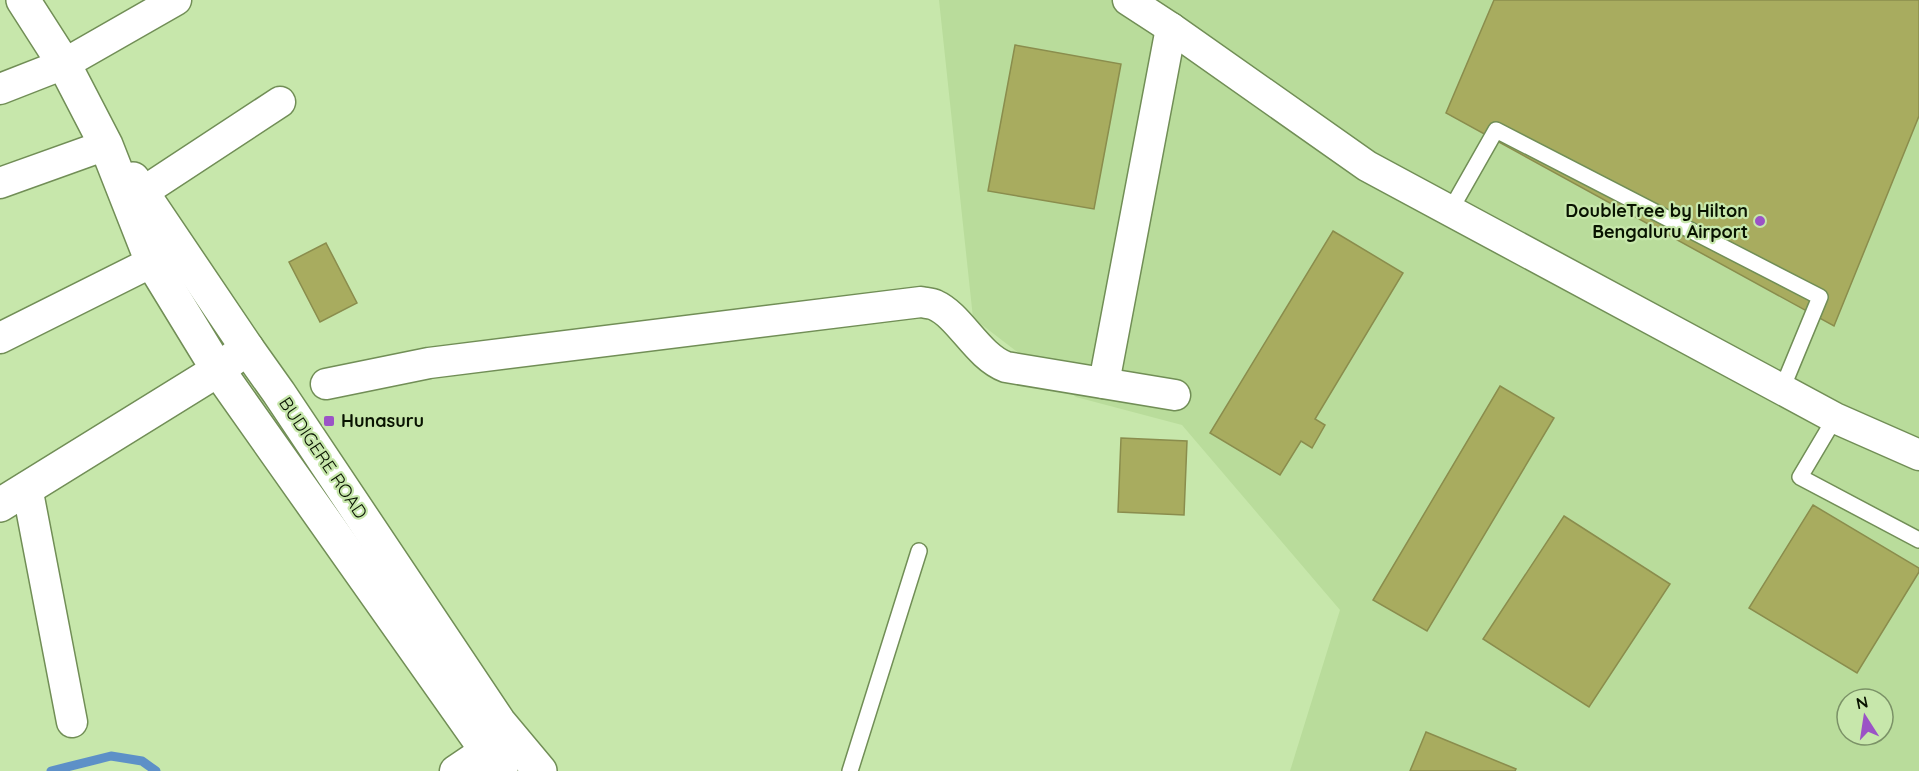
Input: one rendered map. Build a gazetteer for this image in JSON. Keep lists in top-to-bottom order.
{
  "streets": {
    "main road": ["BUDIGERE ROAD"]
  },
  "places": {
    "other": ["DoubleTree by Hilton Bengaluru Airport"],
    "transit": ["Hunasuru"]
  },
  "north": "top"
}
